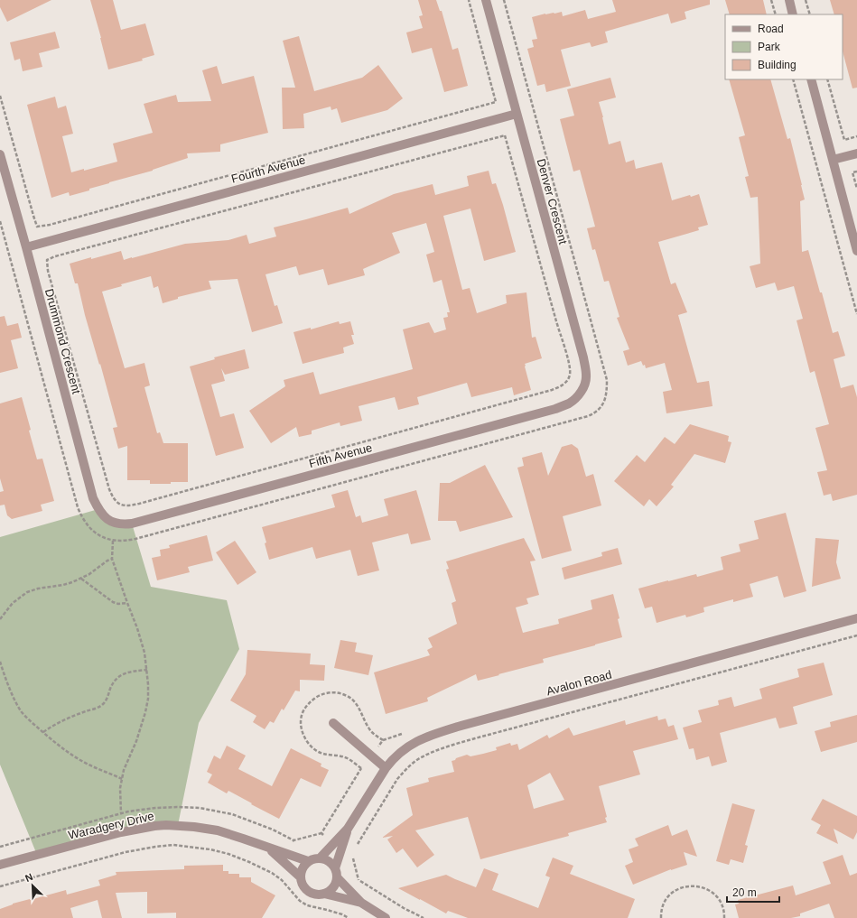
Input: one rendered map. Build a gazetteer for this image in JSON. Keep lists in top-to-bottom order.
{
  "streets": {
    "street": [
      "Fourth Avenue",
      "Denver Crescent",
      "Drummond Crescent",
      "Fifth Avenue",
      "Avalon Road",
      "Waradgery Drive"
    ]
  },
  "crossings": [
    ["Fourth Avenue", "Denver Crescent"],
    ["Fourth Avenue", "Drummond Crescent"],
    ["Denver Crescent", "Fifth Avenue"],
    ["Drummond Crescent", "Fifth Avenue"],
    ["Avalon Road", "Waradgery Drive"]
  ],
  "legend": ["Road", "Park", "Building"],
  "scale_bar": "20 m",
  "north": "top left"
}
